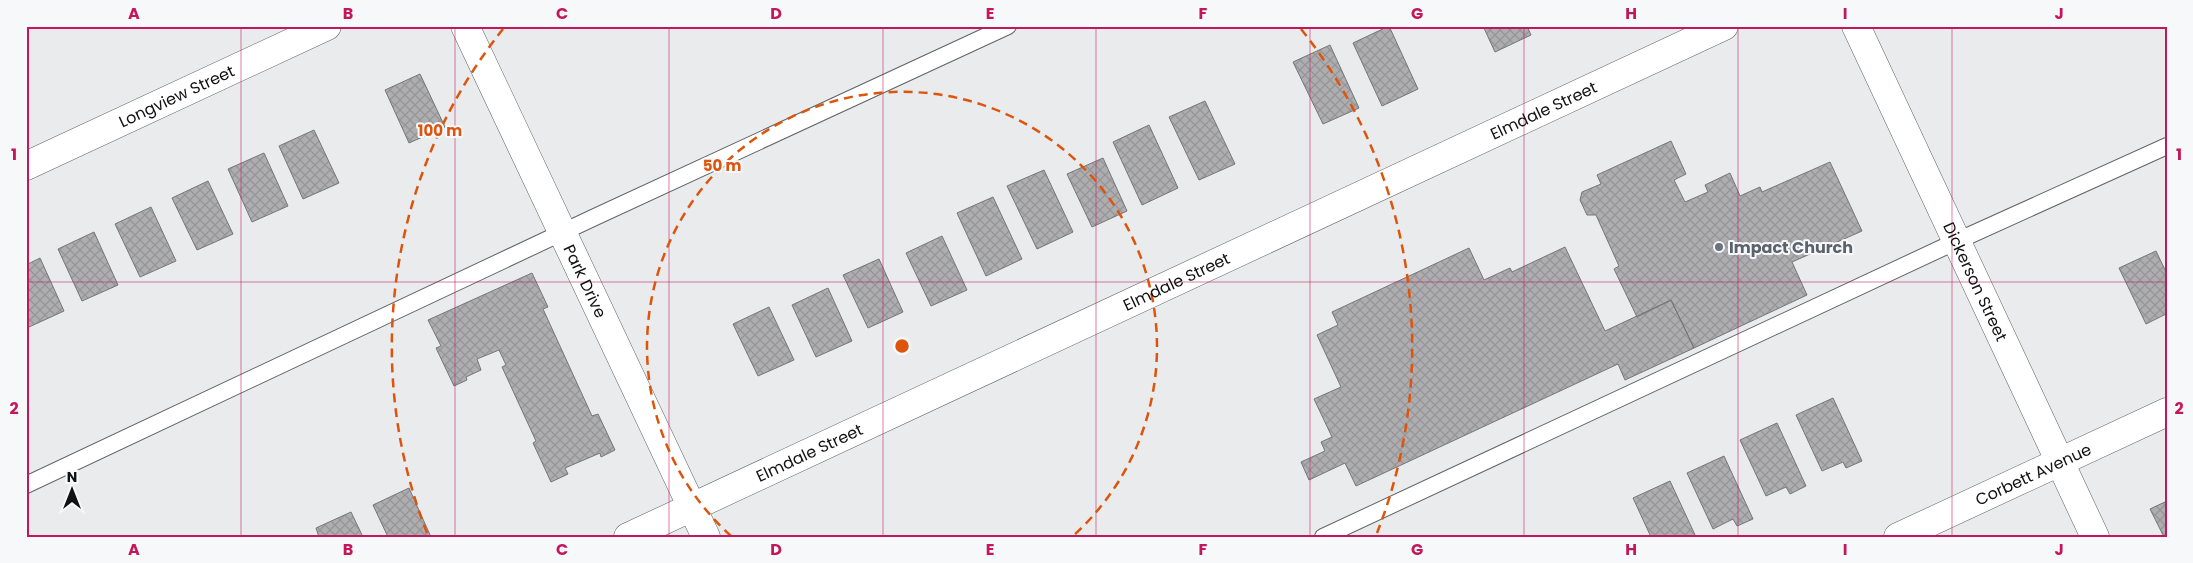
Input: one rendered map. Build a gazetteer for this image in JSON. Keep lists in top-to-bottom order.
{
  "streets": {
    "street": [
      "Longview Street",
      "Elmdale Street",
      "Park Drive",
      "Dickerson Street",
      "Corbett Avenue"
    ]
  },
  "crossings": [
    ["Elmdale Street", "Park Drive"],
    ["Dickerson Street", "Corbett Avenue"]
  ],
  "places": ["Impact Church"],
  "north": "top",
  "grid": {
    "columns": [
      "A",
      "B",
      "C",
      "D",
      "E",
      "F",
      "G",
      "H",
      "I",
      "J"
    ],
    "rows": ["1", "2"]
  },
  "rings": ["100 m", "50 m"]
}
